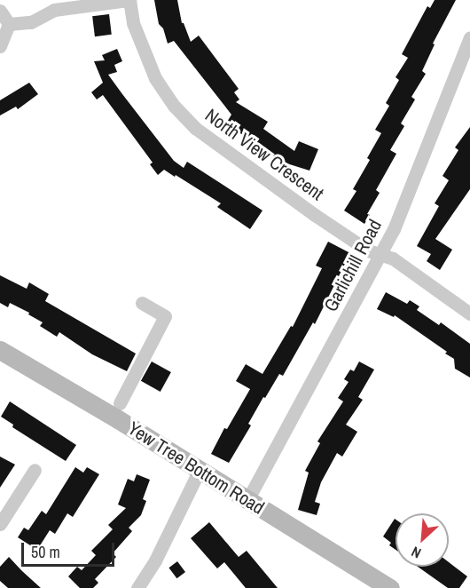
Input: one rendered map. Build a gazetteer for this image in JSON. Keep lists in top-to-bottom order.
{
  "streets": {
    "main road": ["Yew Tree Bottom Road"],
    "street": ["North View Crescent", "Garlichill Road"]
  },
  "crossings": [
    ["North View Crescent", "Garlichill Road"],
    ["Garlichill Road", "Yew Tree Bottom Road"]
  ],
  "scale_bar": "50 m",
  "north": "bottom left"
}
